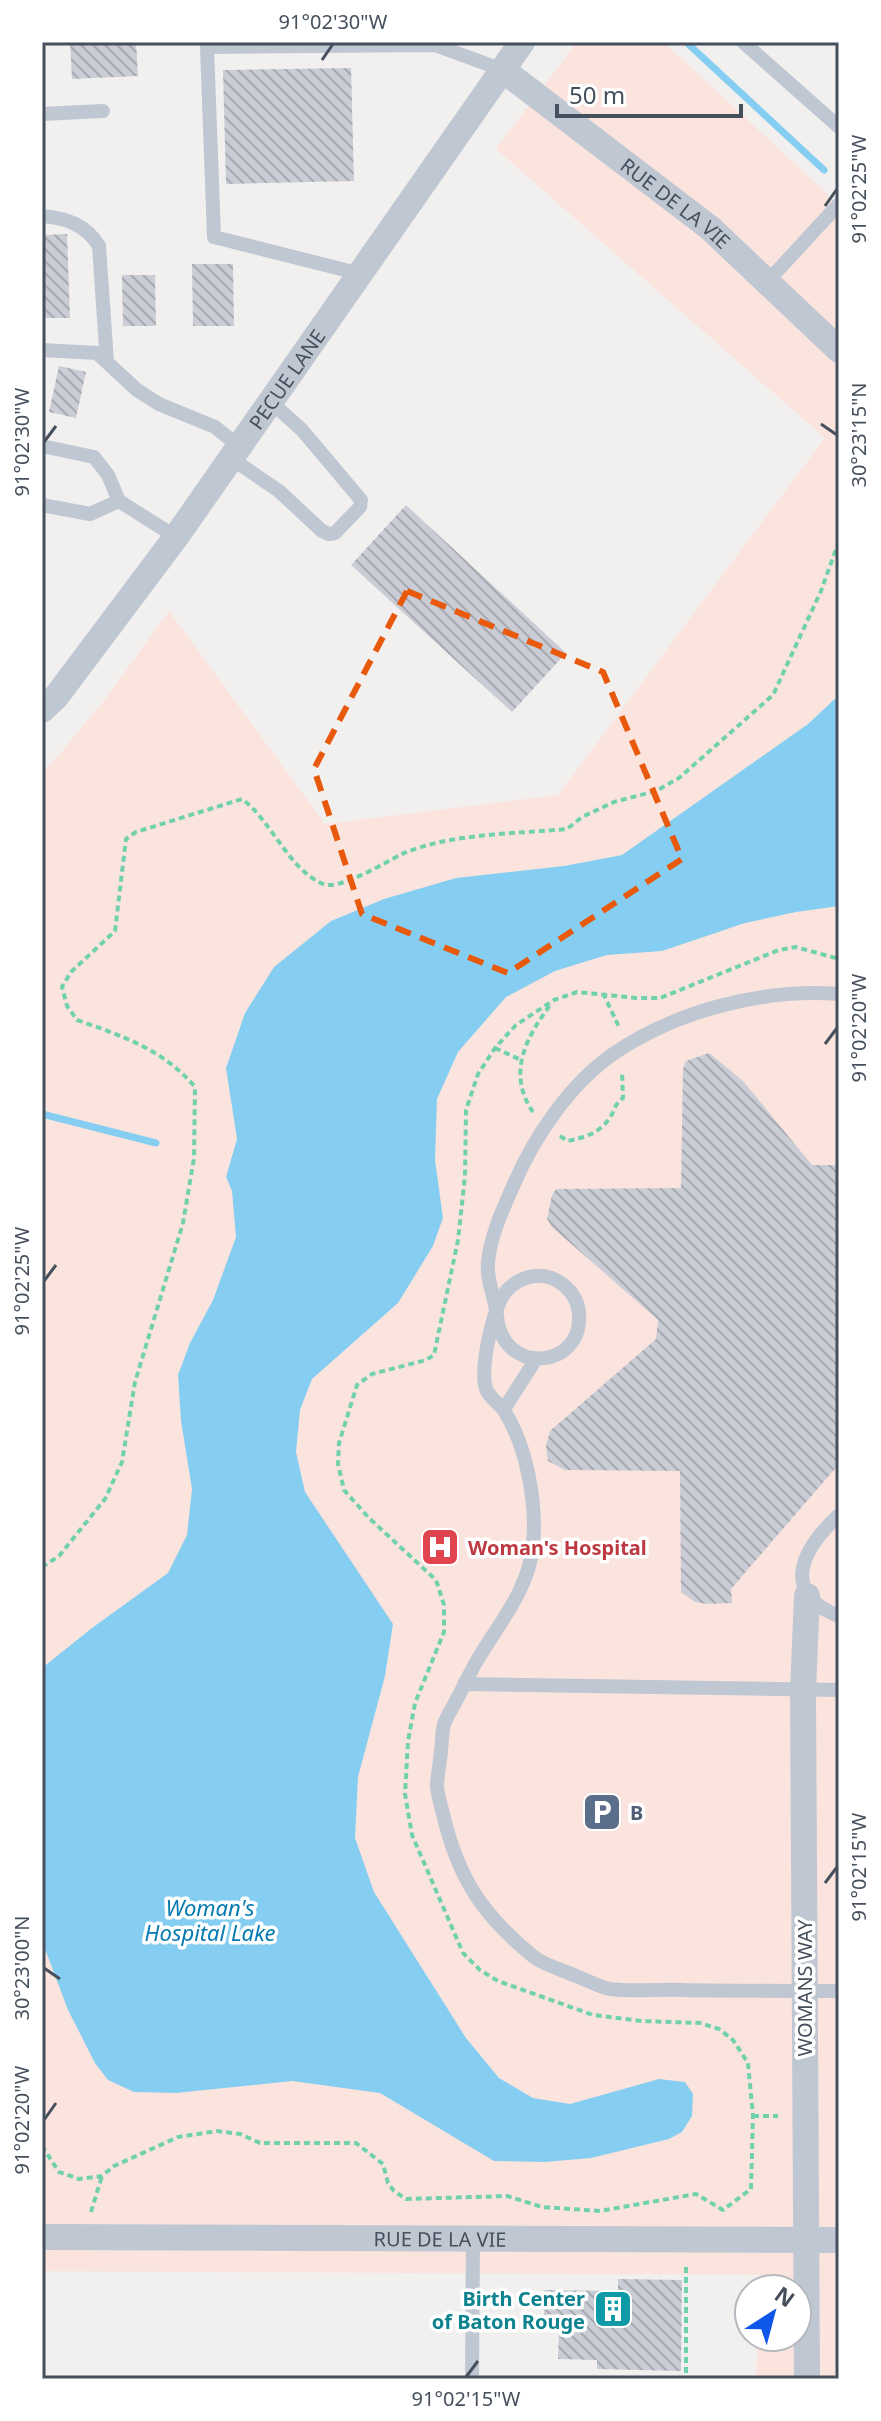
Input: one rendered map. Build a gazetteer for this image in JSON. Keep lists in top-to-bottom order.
{
  "streets": {
    "street": ["RUE DE LA VIE", "PECUE LANE", "WOMANS WAY"]
  },
  "crossings": [
    ["RUE DE LA VIE", "PECUE LANE"],
    ["RUE DE LA VIE", "WOMANS WAY"]
  ],
  "water": ["Woman's Hospital Lake"],
  "places": {
    "hospital": ["Woman's Hospital"],
    "parking": ["B"],
    "building": ["Birth Center of Baton Rouge"]
  },
  "scale_bar": "50 m",
  "north": "top right",
  "coordinates": [
    "91°02'30\"W",
    "91°02'25\"W",
    "30°23'15\"N",
    "91°02'20\"W",
    "91°02'15\"W",
    "30°23'00\"N"
  ]
}
